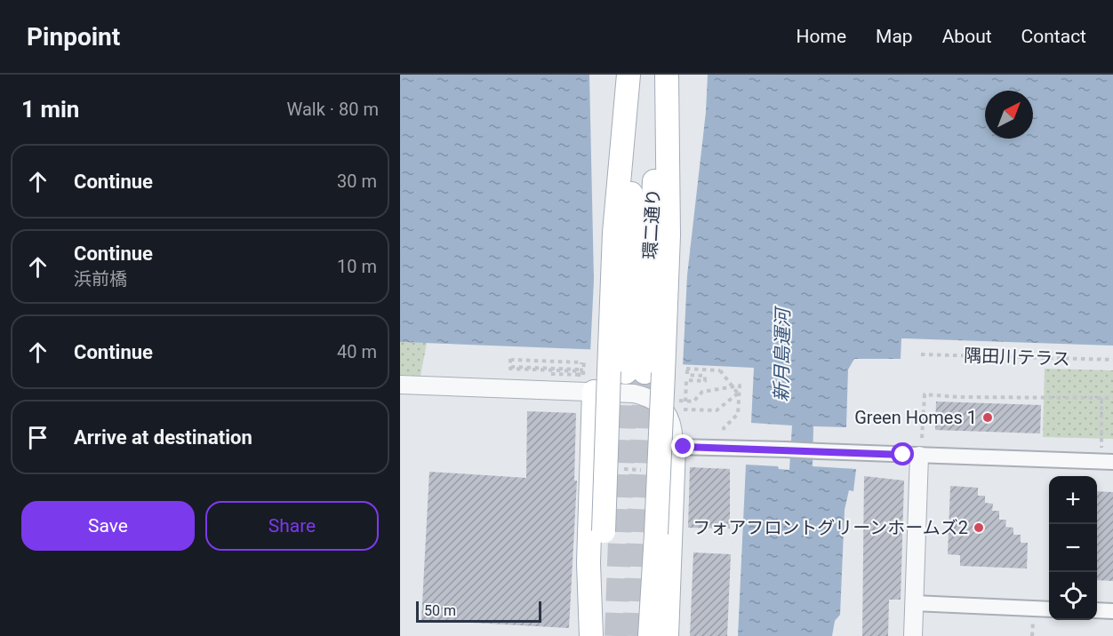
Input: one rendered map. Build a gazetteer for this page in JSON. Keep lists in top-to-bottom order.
{
  "streets": {
    "main road": ["環二通り"],
    "path": ["隅田川テラス"]
  },
  "water": ["新月島運河"],
  "places": ["Green Homes 1", "フォアフロントグリーンホームズ2"],
  "scale_bar": "50 m",
  "north": "top right",
  "page": {
    "header": "Pinpoint",
    "nav": [
      "Home",
      "Map",
      "About",
      "Contact"
    ],
    "heading": ["1 min", "Walk · 80 m"],
    "list": [
      ["Continue", "30 m"],
      ["Continue", "浜前橋", "10 m"],
      ["Continue", "40 m"],
      "Arrive at destination"
    ],
    "map_buttons": ["+", "−"],
    "buttons": ["Save", "Share"],
    "scale": "50 m"
  }
}
